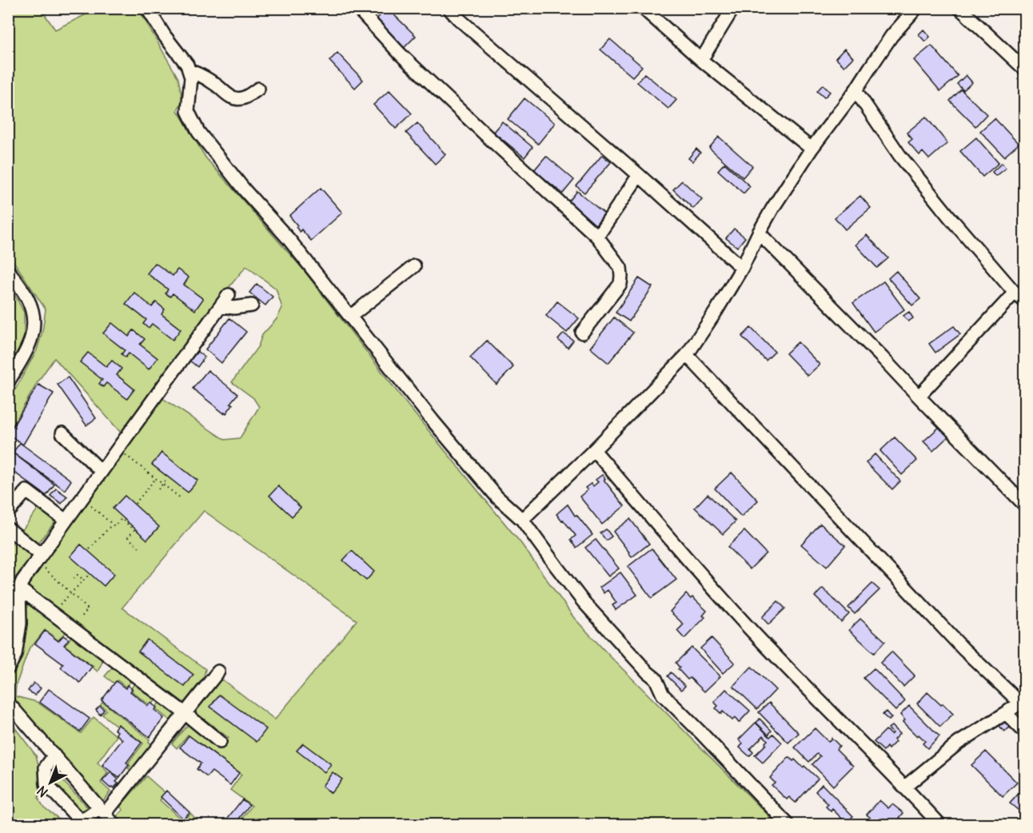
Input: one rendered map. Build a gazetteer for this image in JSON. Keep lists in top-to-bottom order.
{
  "north": "bottom left"
}
